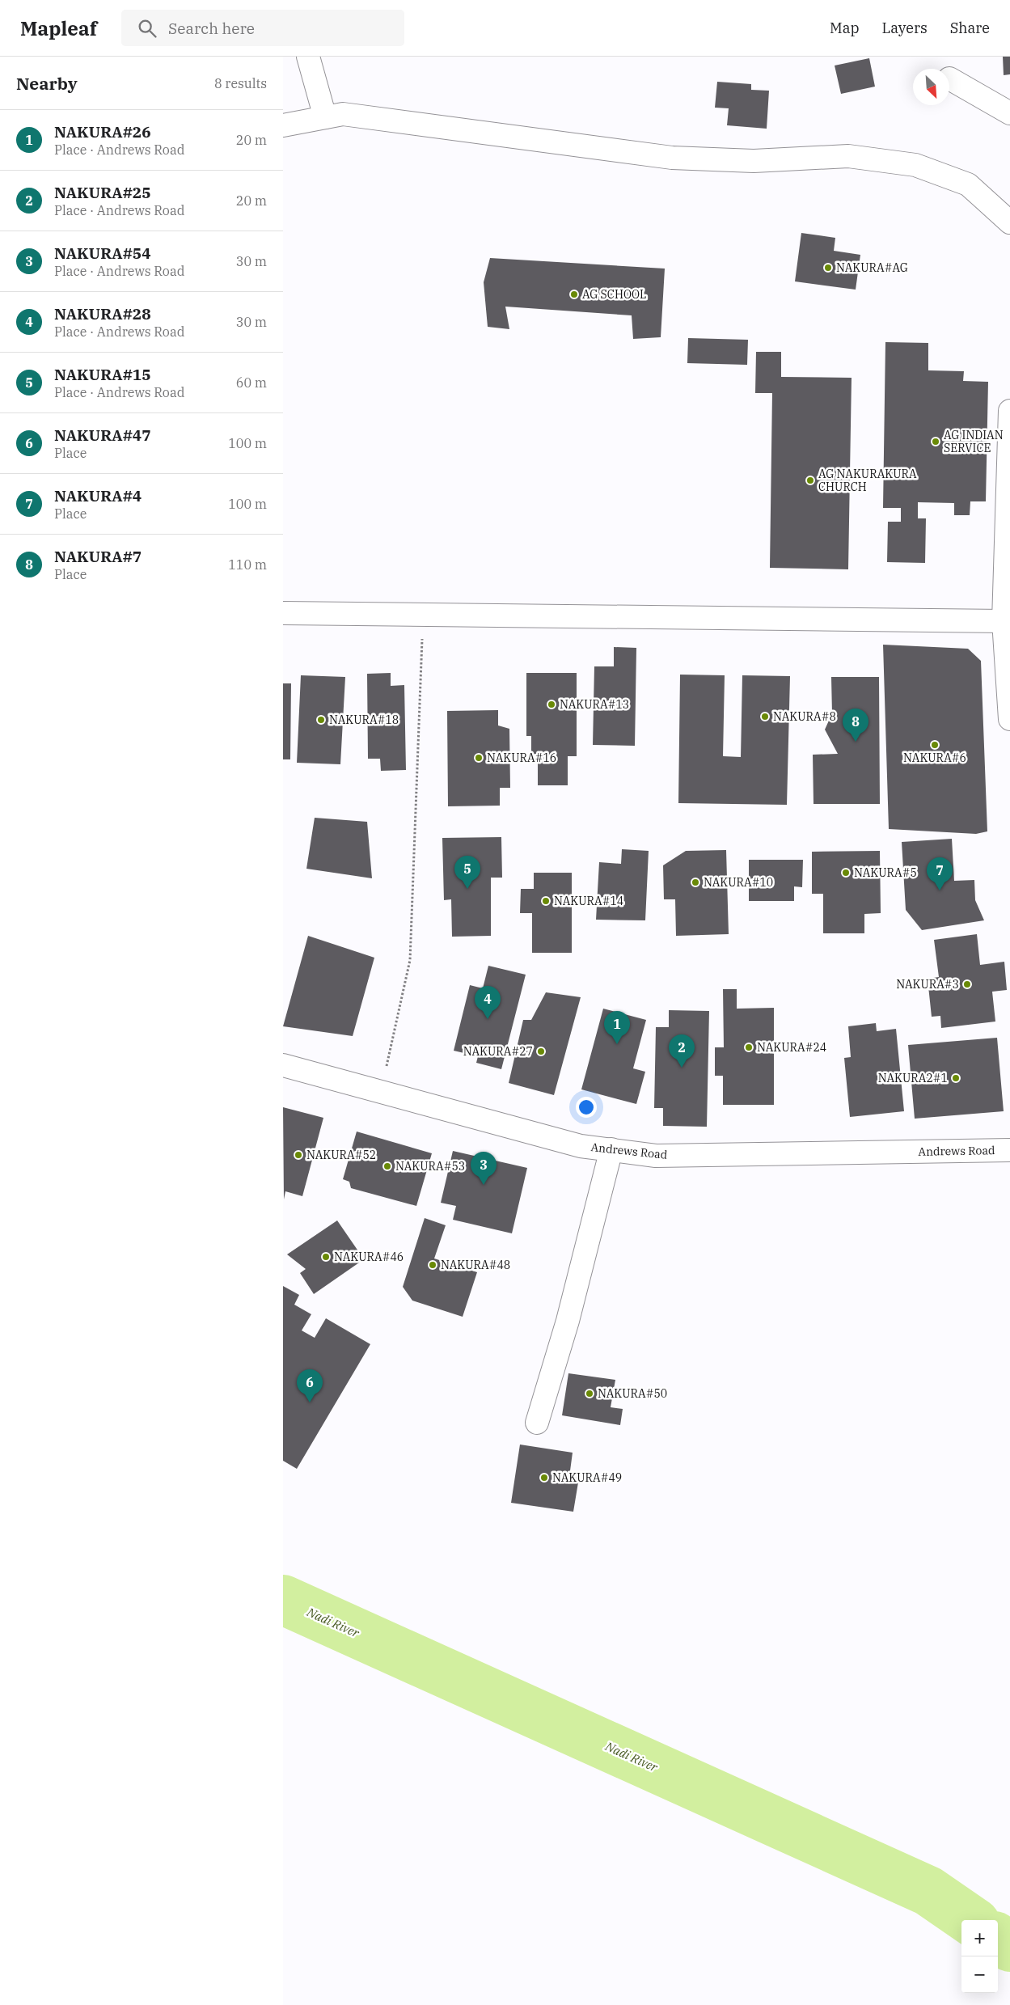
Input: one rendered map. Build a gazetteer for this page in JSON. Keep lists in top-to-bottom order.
{
  "streets": {
    "main road": ["Andrews Road"]
  },
  "water": ["Nadi River"],
  "places": [
    "NAKURA#AG",
    "AG SCHOOL",
    "AG INDIAN SERVICE",
    "AG NAKURAKURA CHURCH",
    "NAKURA#13",
    "NAKURA#8",
    "NAKURA#18",
    "NAKURA#6",
    "NAKURA#16",
    "NAKURA#5",
    "NAKURA#10",
    "NAKURA#14",
    "NAKURA#3",
    "NAKURA#24",
    "NAKURA#27",
    "NAKURA2#1",
    "NAKURA#52",
    "NAKURA#53",
    "NAKURA#46",
    "NAKURA#48",
    "NAKURA#50",
    "NAKURA#49"
  ],
  "north": "bottom right",
  "page": {
    "header": "Mapleaf",
    "search": "Search here",
    "nav": ["Map", "Layers", "Share"],
    "heading": ["Nearby", "8 results"],
    "list": [
      {
        "mark": "1",
        "name": "NAKURA#26",
        "note": "Place · Andrews Road",
        "value": "20 m"
      },
      {
        "mark": "2",
        "name": "NAKURA#25",
        "note": "Place · Andrews Road",
        "value": "20 m"
      },
      {
        "mark": "3",
        "name": "NAKURA#54",
        "note": "Place · Andrews Road",
        "value": "30 m"
      },
      {
        "mark": "4",
        "name": "NAKURA#28",
        "note": "Place · Andrews Road",
        "value": "30 m"
      },
      {
        "mark": "5",
        "name": "NAKURA#15",
        "note": "Place · Andrews Road",
        "value": "60 m"
      },
      {
        "mark": "6",
        "name": "NAKURA#47",
        "note": "Place",
        "value": "100 m"
      },
      {
        "mark": "7",
        "name": "NAKURA#4",
        "note": "Place",
        "value": "100 m"
      },
      {
        "mark": "8",
        "name": "NAKURA#7",
        "note": "Place",
        "value": "110 m"
      }
    ],
    "pins": [
      "8",
      "5",
      "7",
      "4",
      "1",
      "2",
      "3",
      "6"
    ],
    "map_buttons": ["+", "−"]
  }
}
